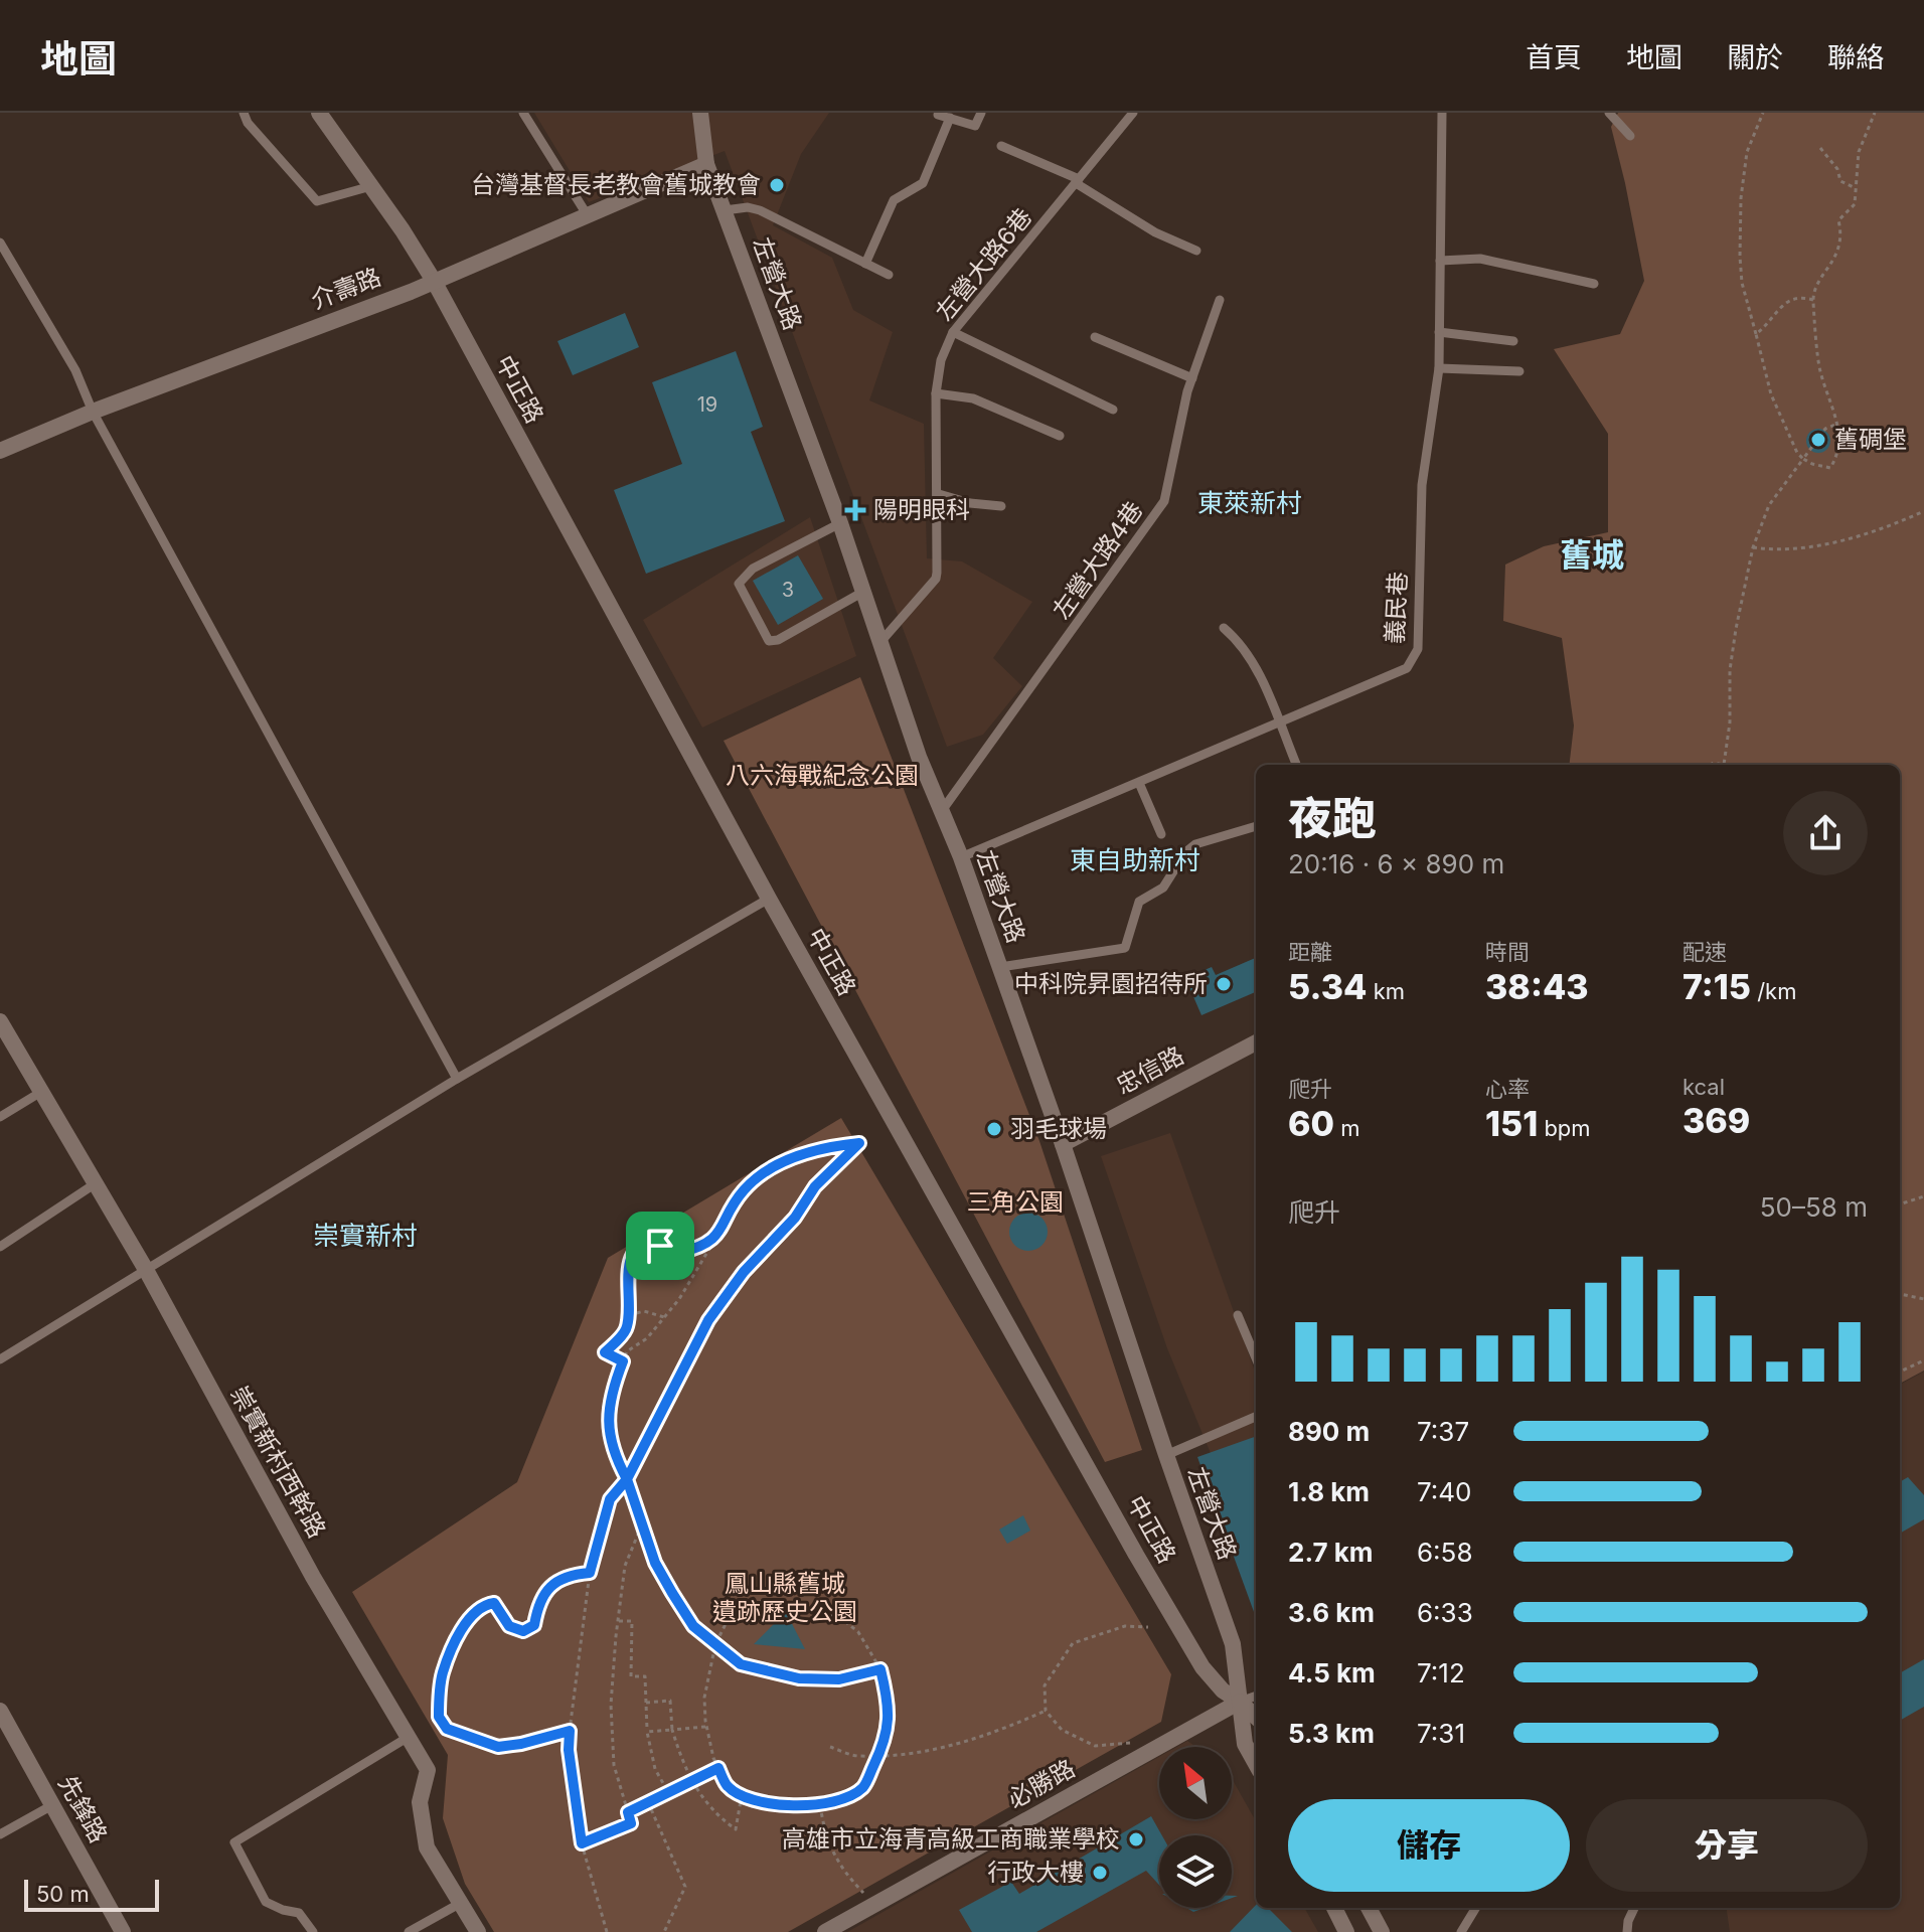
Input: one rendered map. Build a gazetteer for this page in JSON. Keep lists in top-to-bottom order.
{
  "streets": {
    "street": [
      "左營大路",
      "介壽路",
      "中正路",
      "忠信路",
      "崇實新村西幹路",
      "必勝路",
      "先鋒路"
    ],
    "lane": ["左營大路6巷", "左營大路4巷", "義民巷"]
  },
  "crossings": [
    ["左營大路6巷", "左營大路"],
    ["左營大路", "介壽路"],
    ["左營大路", "中正路"],
    ["左營大路", "左營大路4巷"],
    ["左營大路", "義民巷"],
    ["左營大路", "忠信路"],
    ["左營大路", "必勝路"],
    ["介壽路", "中正路"],
    ["中正路", "必勝路"]
  ],
  "districts": [
    "東萊新村",
    "舊城",
    "東自助新村",
    "崇實新村"
  ],
  "parks": ["八六海戰紀念公園", "三角公園", "鳳山縣舊城 遺跡歷史公園"],
  "places": {
    "other": [
      "台灣基督長老教會舊城教會",
      "舊碉堡",
      "中科院昇園招待所",
      "羽毛球場",
      "高雄市立海青高級工商職業學校",
      "行政大樓"
    ],
    "health": ["陽明眼科"]
  },
  "house_numbers": ["19", "3"],
  "scale_bar": "50 m",
  "north": "top left",
  "page": {
    "header": "地圖",
    "nav": [
      "首頁",
      "地圖",
      "關於",
      "聯絡"
    ],
    "heading": ["夜跑", "20:16 · 6 × 890 m"],
    "stats": [
      ["距離", "5.34 km"],
      ["時間", "38:43"],
      ["配速", "7:15 /km"],
      ["爬升", "60 m"],
      ["心率", "151 bpm"],
      ["kcal", "369"]
    ],
    "chart": ["爬升", "50–58 m"],
    "list": [
      {
        "name": "890 m",
        "note": "7:37"
      },
      {
        "name": "1.8 km",
        "note": "7:40"
      },
      {
        "name": "2.7 km",
        "note": "6:58"
      },
      {
        "name": "3.6 km",
        "note": "6:33"
      },
      {
        "name": "4.5 km",
        "note": "7:12"
      },
      {
        "name": "5.3 km",
        "note": "7:31"
      }
    ],
    "buttons": ["儲存", "分享"],
    "scale": "50 m"
  }
}
